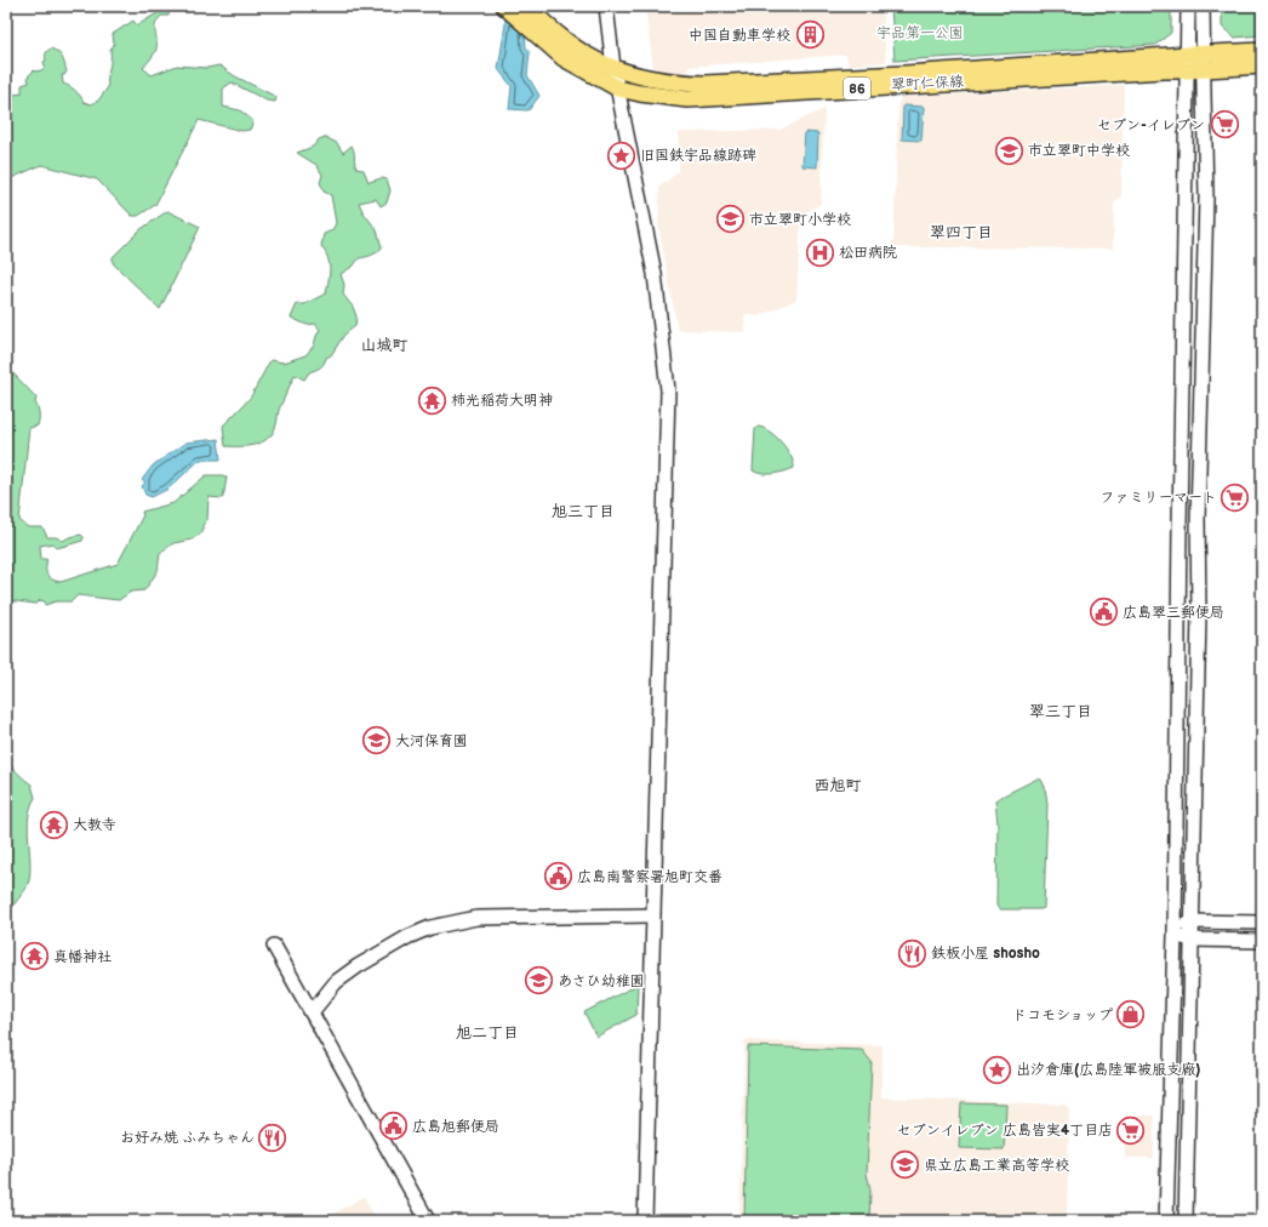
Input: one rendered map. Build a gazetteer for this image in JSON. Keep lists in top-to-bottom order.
{
  "streets": {
    "main road": ["翠町仁保線", "86"]
  },
  "districts": [
    "翠四丁目",
    "山城町",
    "旭三丁目",
    "翠三丁目",
    "西旭町",
    "旭二丁目"
  ],
  "parks": ["宇品第一公園"],
  "places": {
    "building": ["中国自動車学校"],
    "supermarket": ["セブン-イレブン", "ファミリーマート", "セブンイレブン 広島皆実4丁目店"],
    "school or university": [
      "市立翠町中学校",
      "市立翠町小学校",
      "大河保育園",
      "あさひ幼稚園",
      "県立広島工業高等学校"
    ],
    "place": ["旧国鉄宇品線跡碑", "出汐倉庫(広島陸軍被服支廠)"],
    "hospital": ["松田病院"],
    "temple": ["柿光稲荷大明神", "大教寺", "真幡神社"],
    "public building": ["広島翠三郵便局", "広島南警察署旭町交番", "広島旭郵便局"],
    "restaurant": ["鉄板小屋 shosho", "お好み焼 ふみちゃん"],
    "shop": ["ドコモショップ"]
  }
}
